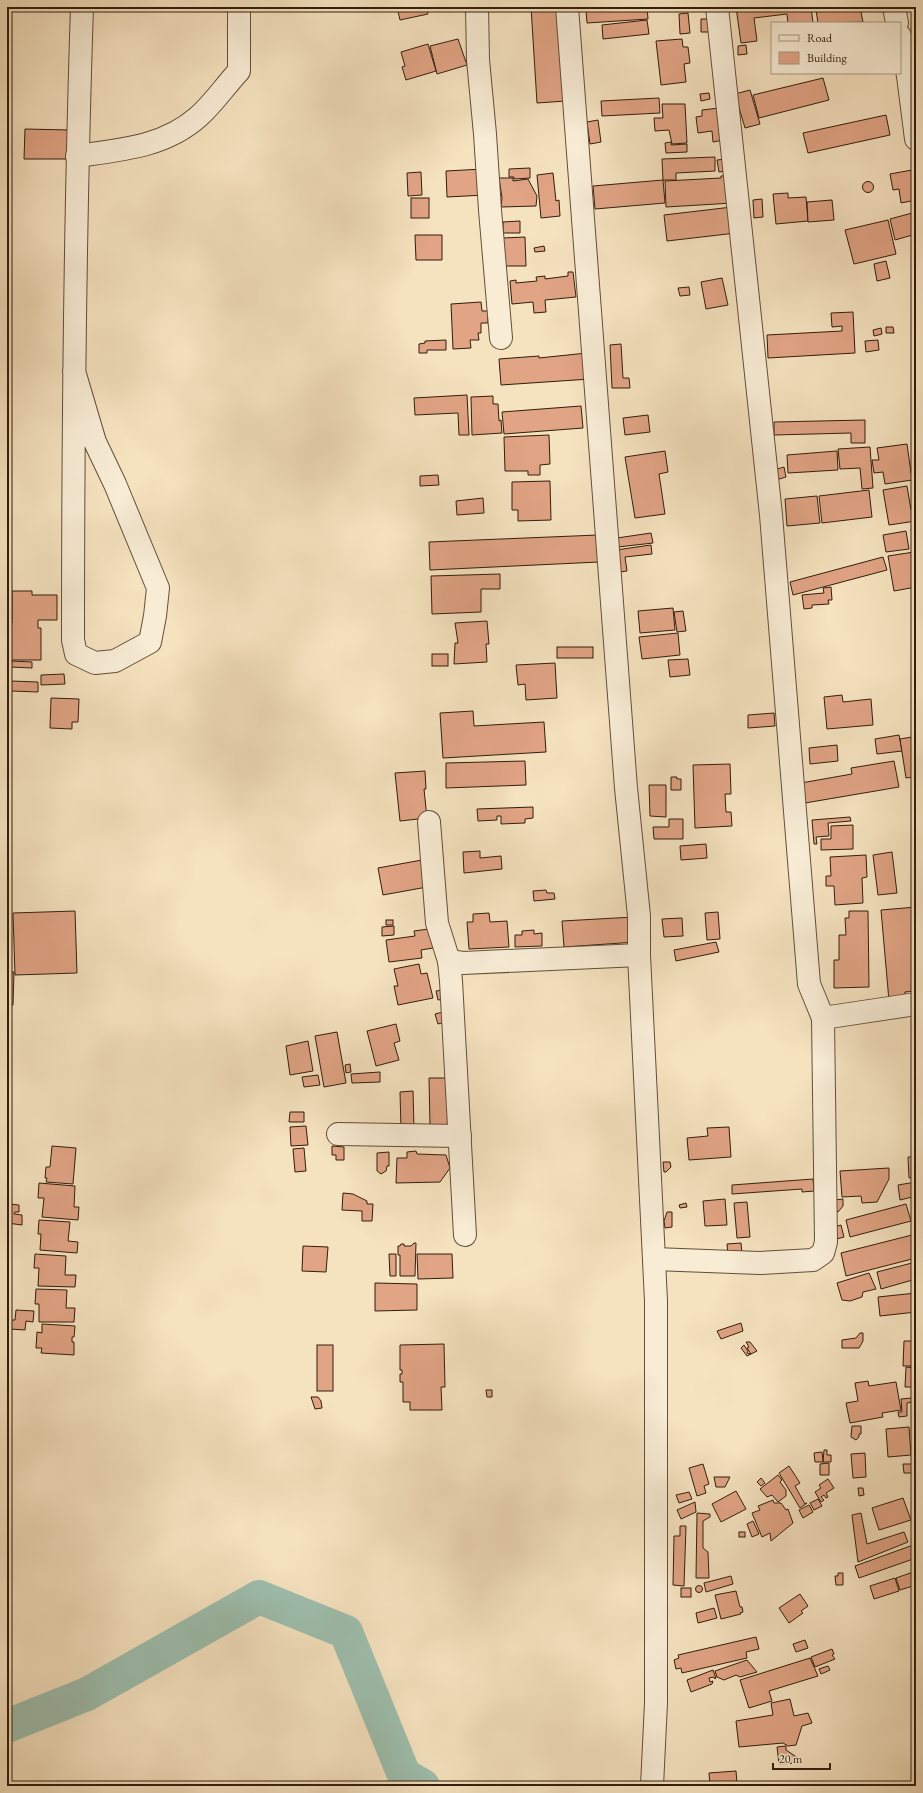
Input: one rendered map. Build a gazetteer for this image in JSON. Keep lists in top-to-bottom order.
{
  "legend": ["Road", "Building"],
  "scale_bar": "20 m"
}
